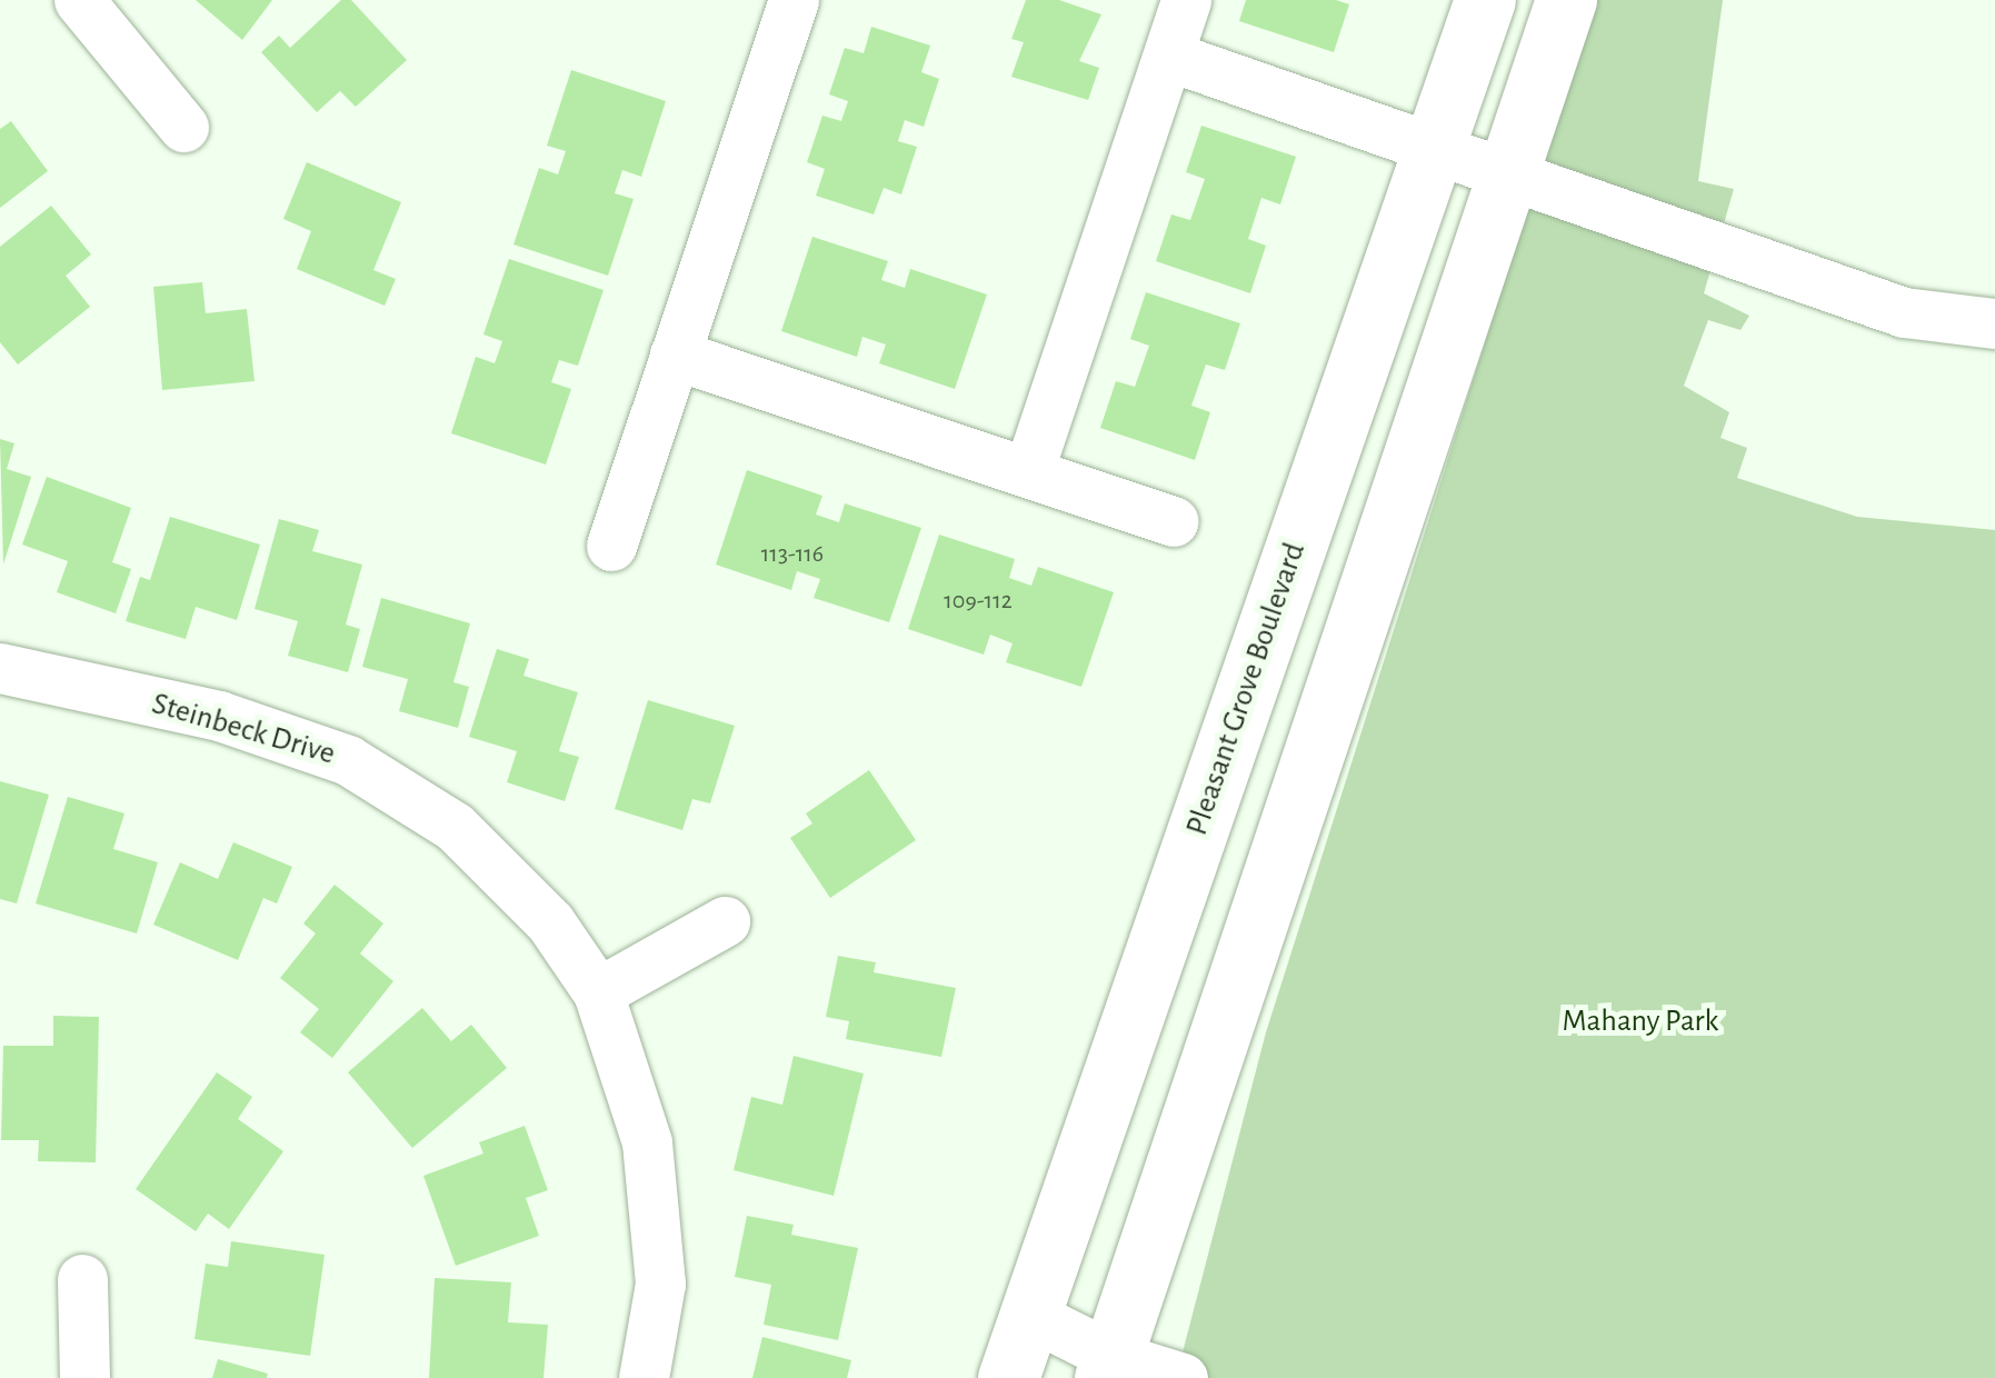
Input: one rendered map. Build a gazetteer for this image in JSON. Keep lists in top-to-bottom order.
{
  "streets": {
    "main road": ["Pleasant Grove Boulevard"],
    "street": ["Steinbeck Drive"]
  },
  "parks": ["Mahany Park"],
  "house_numbers": ["113-116", "109-112"]
}
